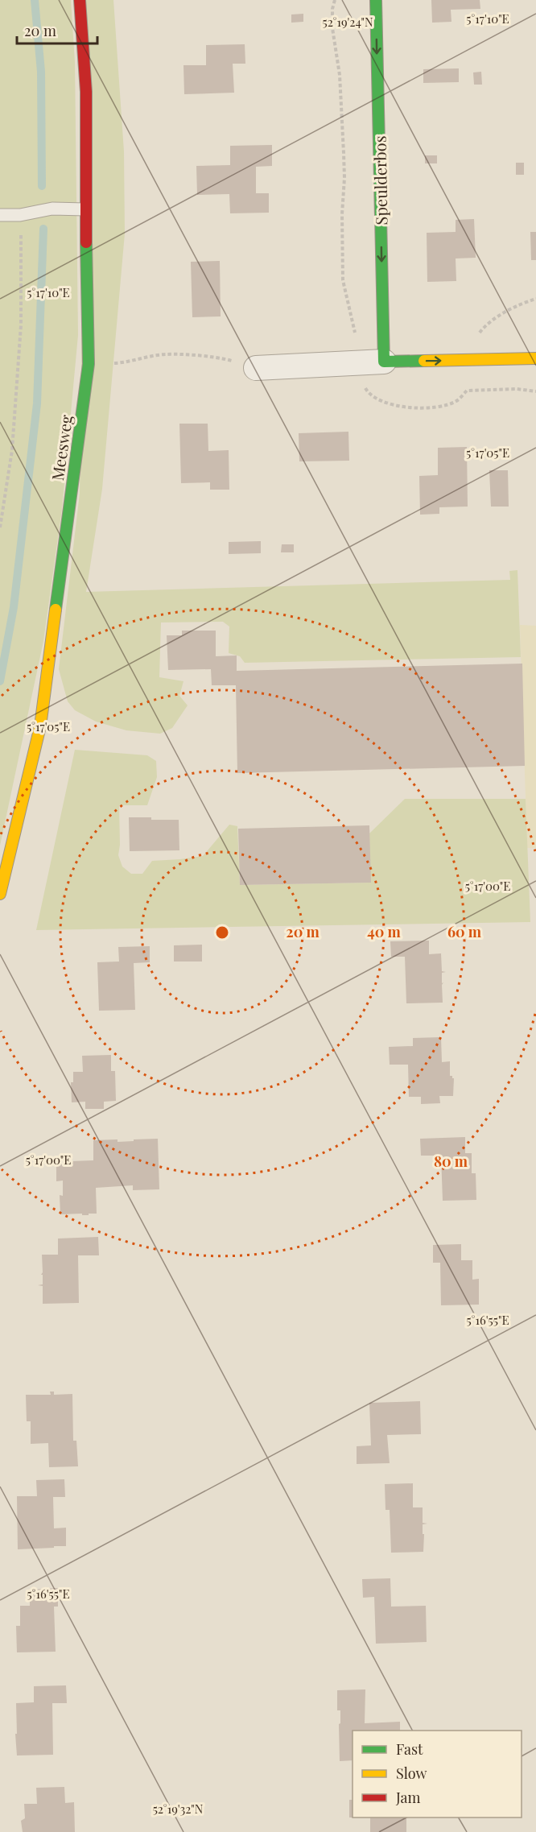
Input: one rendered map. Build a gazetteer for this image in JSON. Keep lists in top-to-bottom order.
{
  "streets": {
    "street": ["Speulderbos", "Meesweg"]
  },
  "one_way": ["Speulderbos"],
  "legend": ["Fast", "Slow", "Jam"],
  "scale_bar": "20 m",
  "coordinates": [
    "5°17'10\"E",
    "52°19'24\"N",
    "5°17'05\"E",
    "5°17'00\"E",
    "5°16'55\"E",
    "52°19'32\"N"
  ],
  "rings": [
    "20 m",
    "40 m",
    "60 m",
    "80 m"
  ]
}
